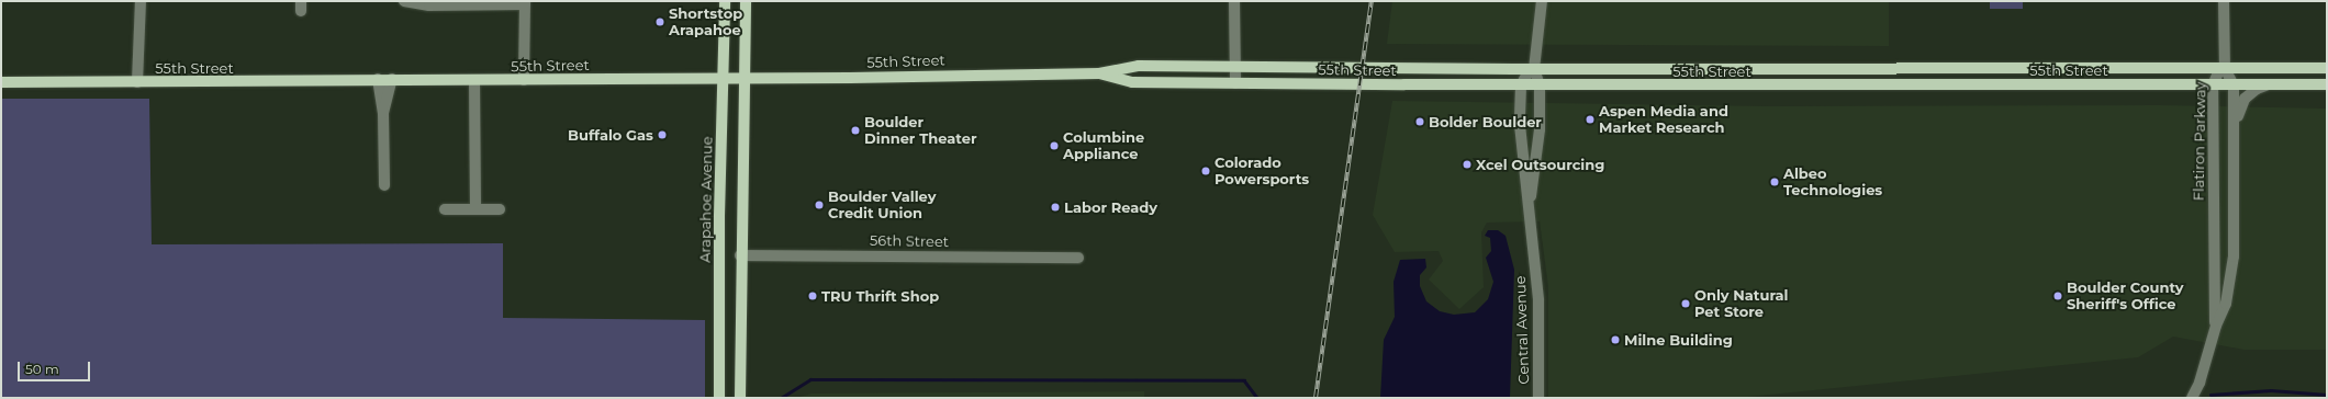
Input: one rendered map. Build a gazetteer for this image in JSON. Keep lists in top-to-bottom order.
{
  "streets": {
    "main road": ["55th Street", "Arapahoe Avenue"],
    "street": ["Flatiron Parkway", "56th Street", "Central Avenue"]
  },
  "crossings": [
    ["55th Street", "Flatiron Parkway"],
    ["55th Street", "Arapahoe Avenue"],
    ["55th Street", "Central Avenue"]
  ],
  "places": [
    "Shortstop Arapahoe",
    "Aspen Media and Market Research",
    "Bolder Boulder",
    "Boulder Dinner Theater",
    "Buffalo Gas",
    "Columbine Appliance",
    "Xcel Outsourcing",
    "Colorado Powersports",
    "Albeo Technologies",
    "Boulder Valley Credit Union",
    "Labor Ready",
    "TRU Thrift Shop",
    "Boulder County Sheriff's Office",
    "Only Natural Pet Store",
    "Milne Building"
  ],
  "scale_bar": "50 m"
}
